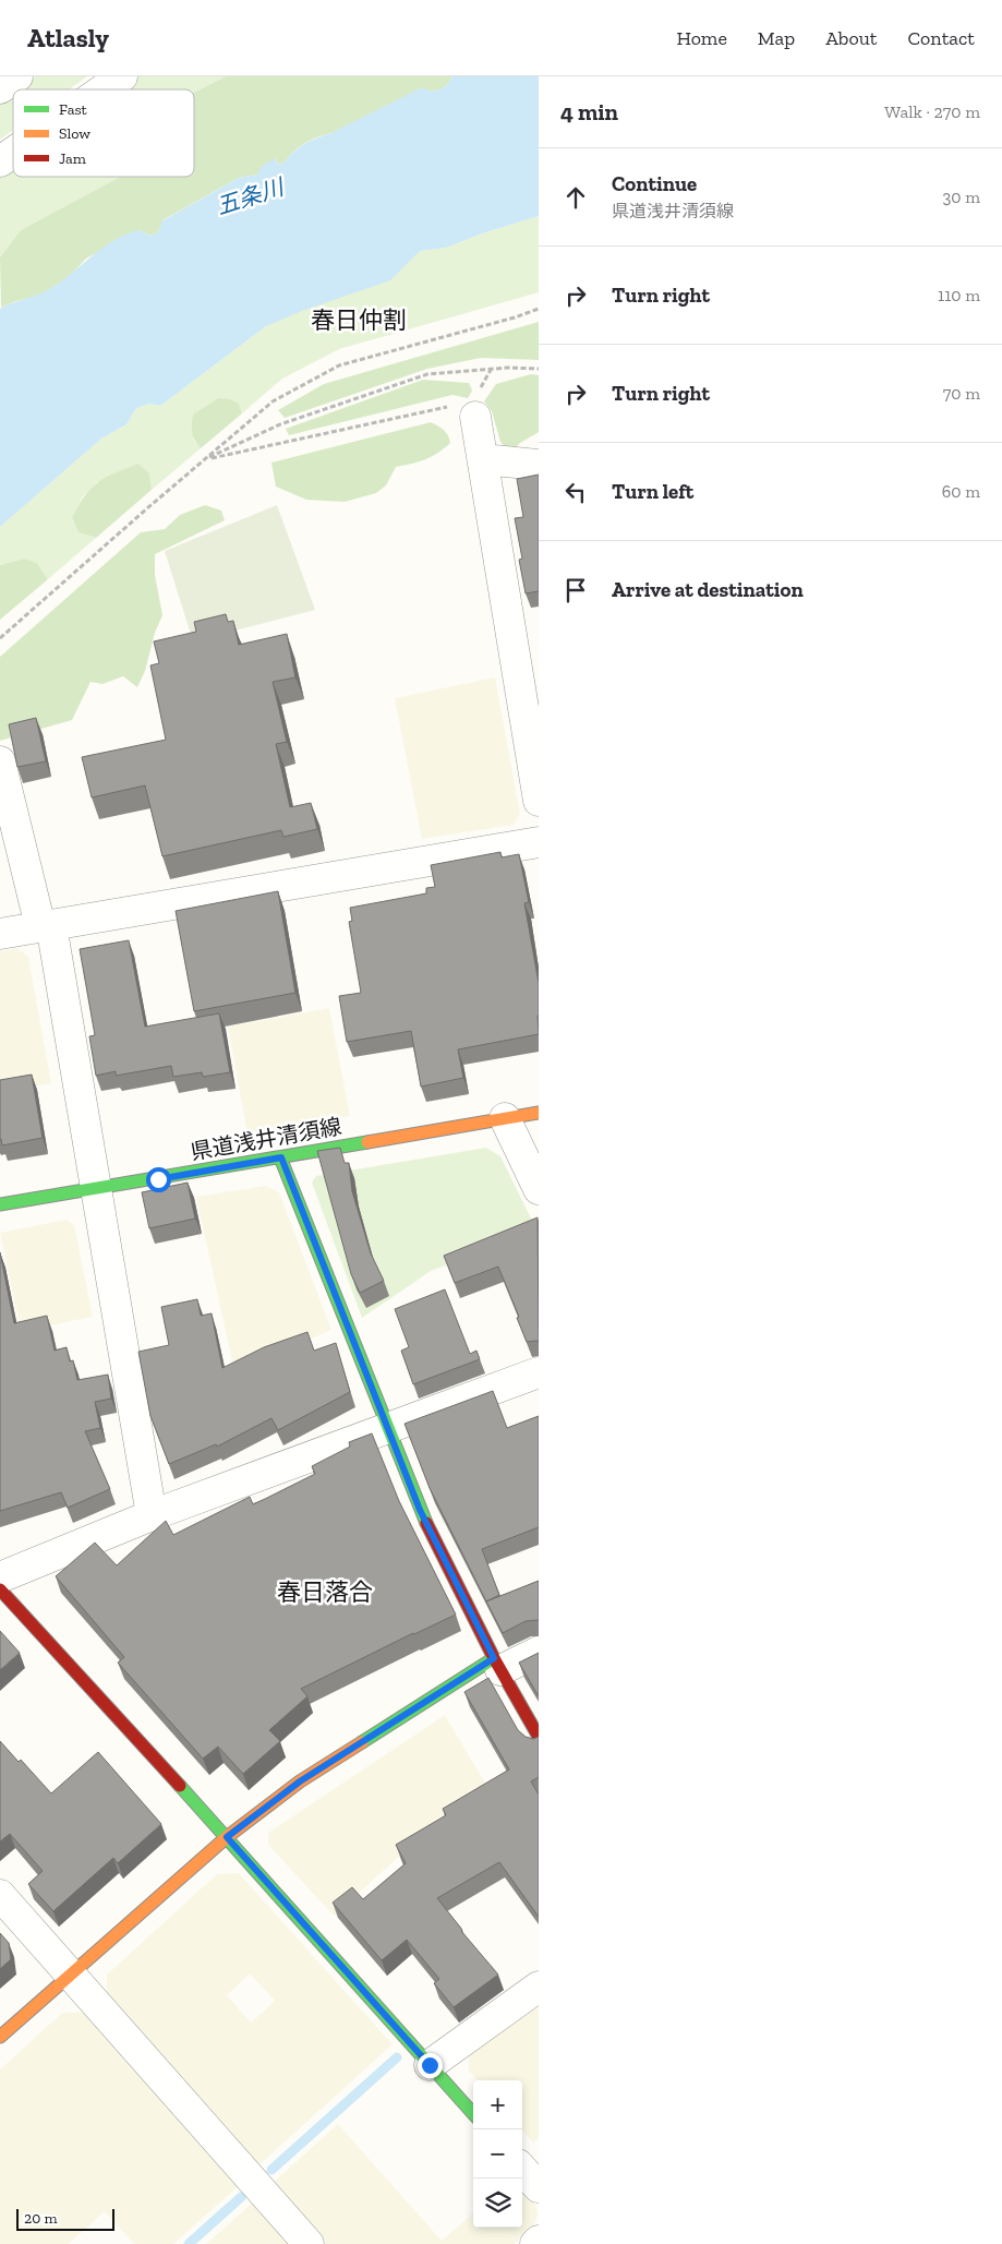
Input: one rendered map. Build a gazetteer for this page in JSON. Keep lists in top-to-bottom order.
{
  "streets": {
    "street": ["県道浅井清須線"]
  },
  "districts": ["春日仲割", "春日落合"],
  "water": ["五条川"],
  "legend": ["Fast", "Slow", "Jam"],
  "scale_bar": "20 m",
  "page": {
    "header": "Atlasly",
    "nav": [
      "Home",
      "Map",
      "About",
      "Contact"
    ],
    "heading": ["4 min", "Walk · 270 m"],
    "list": [
      ["Continue", "県道浅井清須線", "30 m"],
      ["Turn right", "110 m"],
      ["Turn right", "70 m"],
      ["Turn left", "60 m"],
      "Arrive at destination"
    ],
    "map_buttons": ["+", "−"],
    "scale": "20 m"
  }
}
